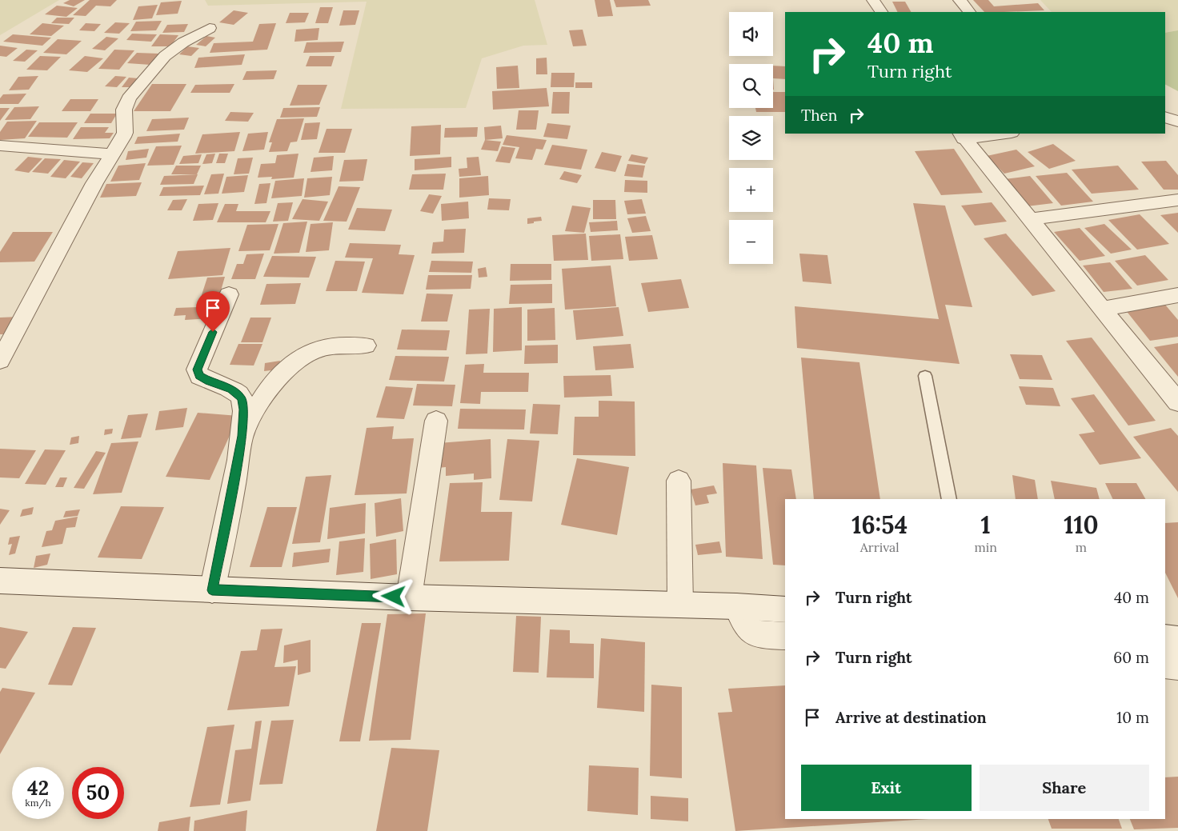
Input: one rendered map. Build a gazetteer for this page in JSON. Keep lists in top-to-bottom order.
{
  "page": {
    "map_buttons": ["+", "−"],
    "turn": ["40 m", "Turn right"],
    "then": "Then",
    "eta": [
      "16:54",
      "Arrival",
      "1",
      "min",
      "110",
      "m"
    ],
    "list": [
      {
        "name": "Turn right",
        "value": "40 m"
      },
      {
        "name": "Turn right",
        "value": "60 m"
      },
      {
        "name": "Arrive at destination",
        "value": "10 m"
      }
    ],
    "buttons": ["Exit", "Share"],
    "speed": "42 km/h",
    "limit": "50"
  }
}
